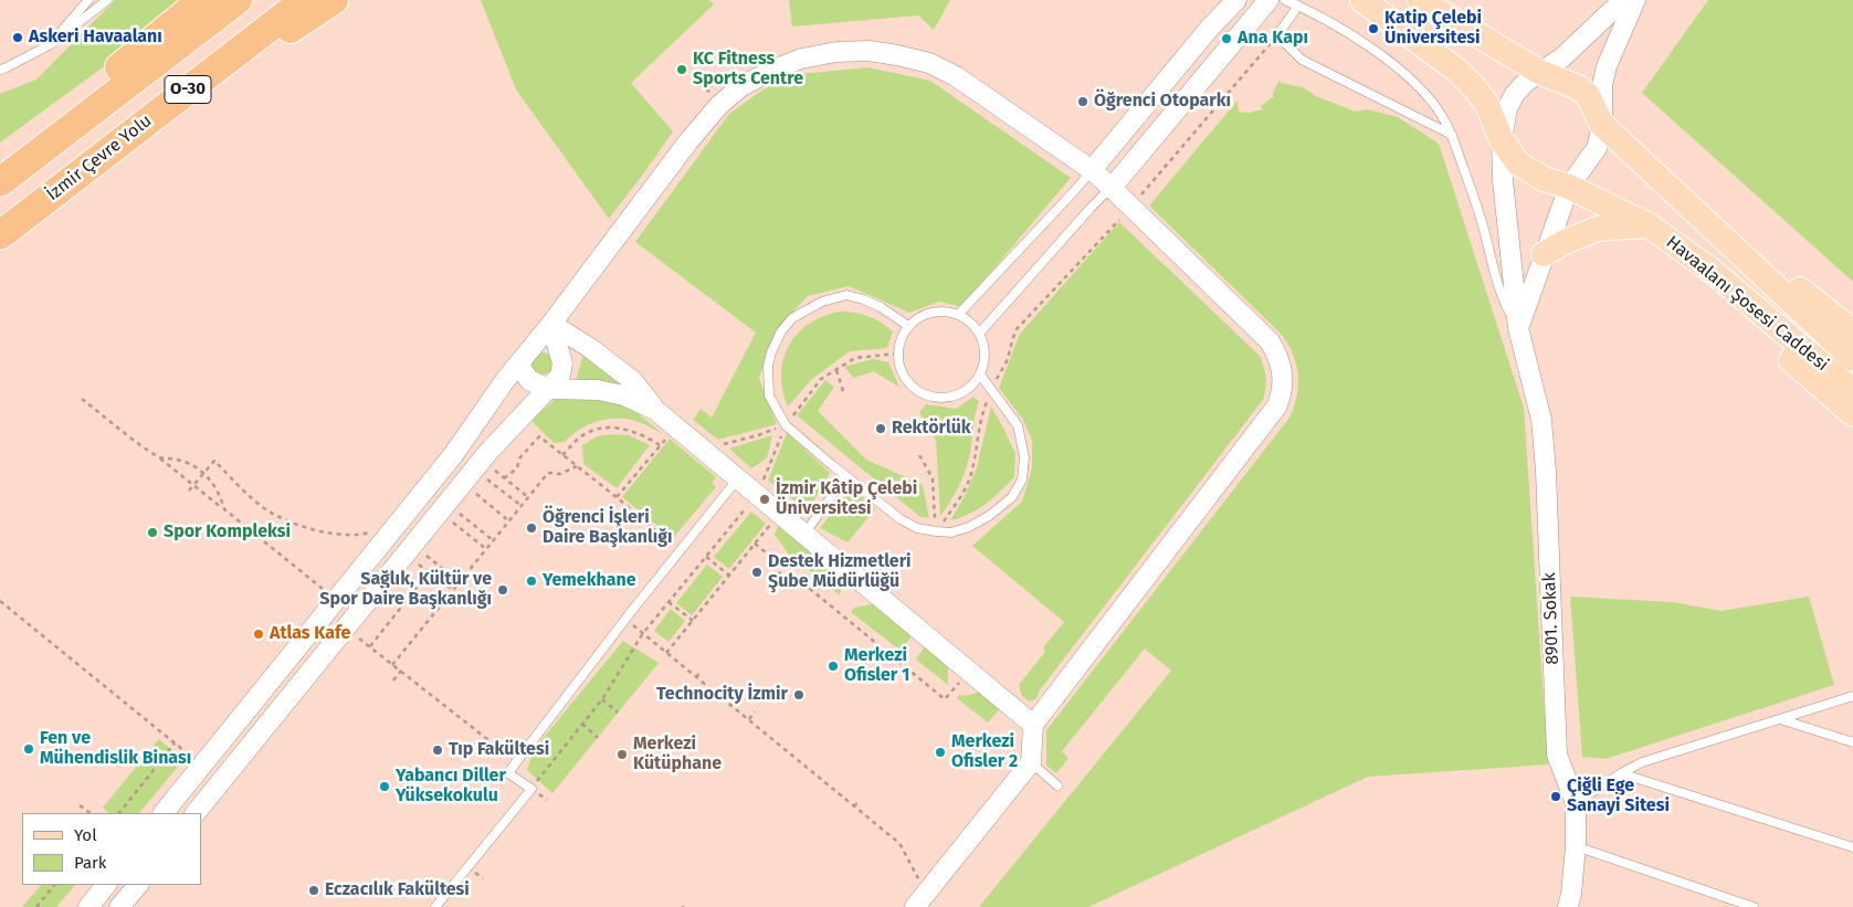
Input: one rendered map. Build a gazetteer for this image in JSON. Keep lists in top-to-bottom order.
{
  "streets": {
    "highway": ["O-30", "İzmir Çevre Yolu"],
    "main road": ["Havaalanı Şosesi Caddesi"],
    "street": ["8901. Sokak"]
  },
  "crossings": [
    ["Havaalanı Şosesi Caddesi", "8901. Sokak"]
  ],
  "places": [
    "Katip Çelebi Üniversitesi",
    "Askeri Havaalanı",
    "Ana Kapı",
    "KC Fitness Sports Centre",
    "Öğrenci Otoparkı",
    "Rektörlük",
    "İzmir Kâtip Çelebi Üniversitesi",
    "Öğrenci İşleri Daire Başkanlığı",
    "Spor Kompleksi",
    "Destek Hizmetleri Şube Müdürlüğü",
    "Yemekhane",
    "Sağlık, Kültür ve Spor Daire Başkanlığı",
    "Atlas Kafe",
    "Merkezi Ofisler 1",
    "Technocity İzmir",
    "Fen ve Mühendislik Binası",
    "Tıp Fakültesi",
    "Merkezi Ofisler 2",
    "Merkezi Kütüphane",
    "Yabancı Diller Yüksekokulu",
    "Çiğli Ege Sanayi Sitesi",
    "Eczacılık Fakültesi"
  ],
  "legend": ["Yol", "Park"]
}
